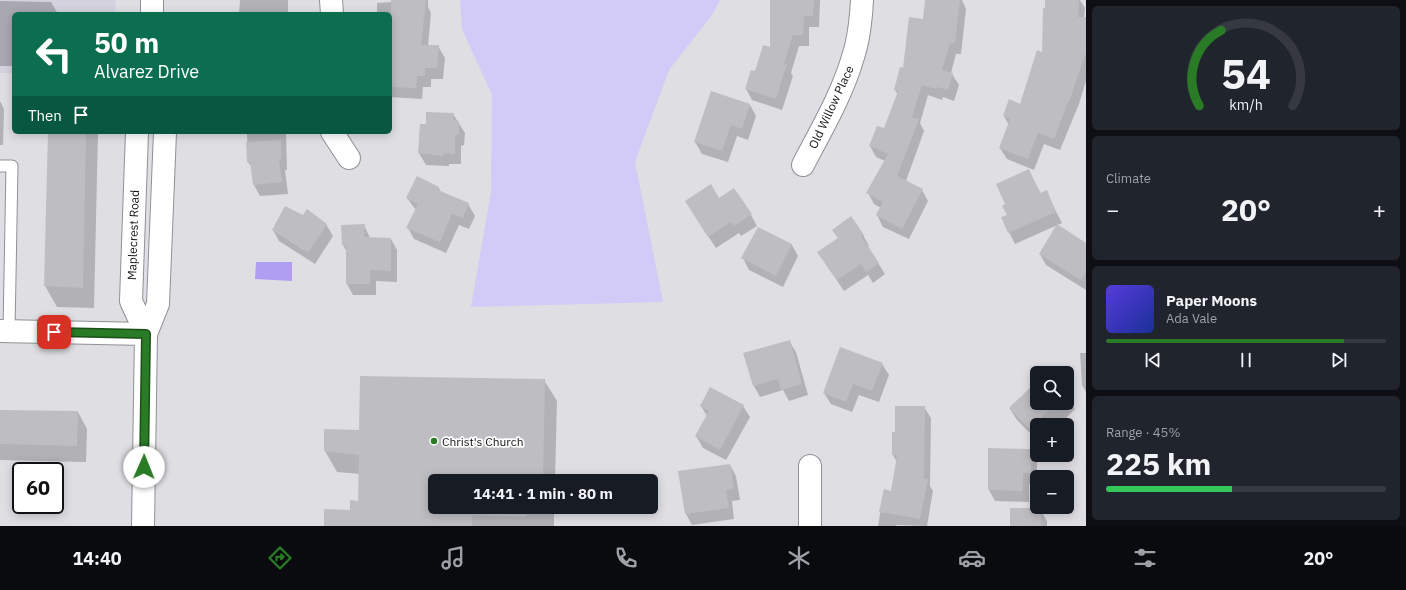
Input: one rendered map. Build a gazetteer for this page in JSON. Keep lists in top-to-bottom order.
{
  "streets": {
    "main road": ["Old Willow Place", "Maplecrest Road"]
  },
  "places": ["Christ's Church"],
  "page": {
    "turn": ["50 m", "Alvarez Drive"],
    "then": "Then",
    "tile": [
      "Climate",
      ["Range · 45%", "225 km"]
    ],
    "heat": ["−", "20°", "+"],
    "song": ["Paper Moons", "Ada Vale"],
    "map_buttons": ["+", "−"],
    "limit": "60",
    "trip": "14:41 · 1 min · 80 m",
    "tabs": ["14:40", "20°"],
    "gauge": ["54", "km/h"]
  }
}
